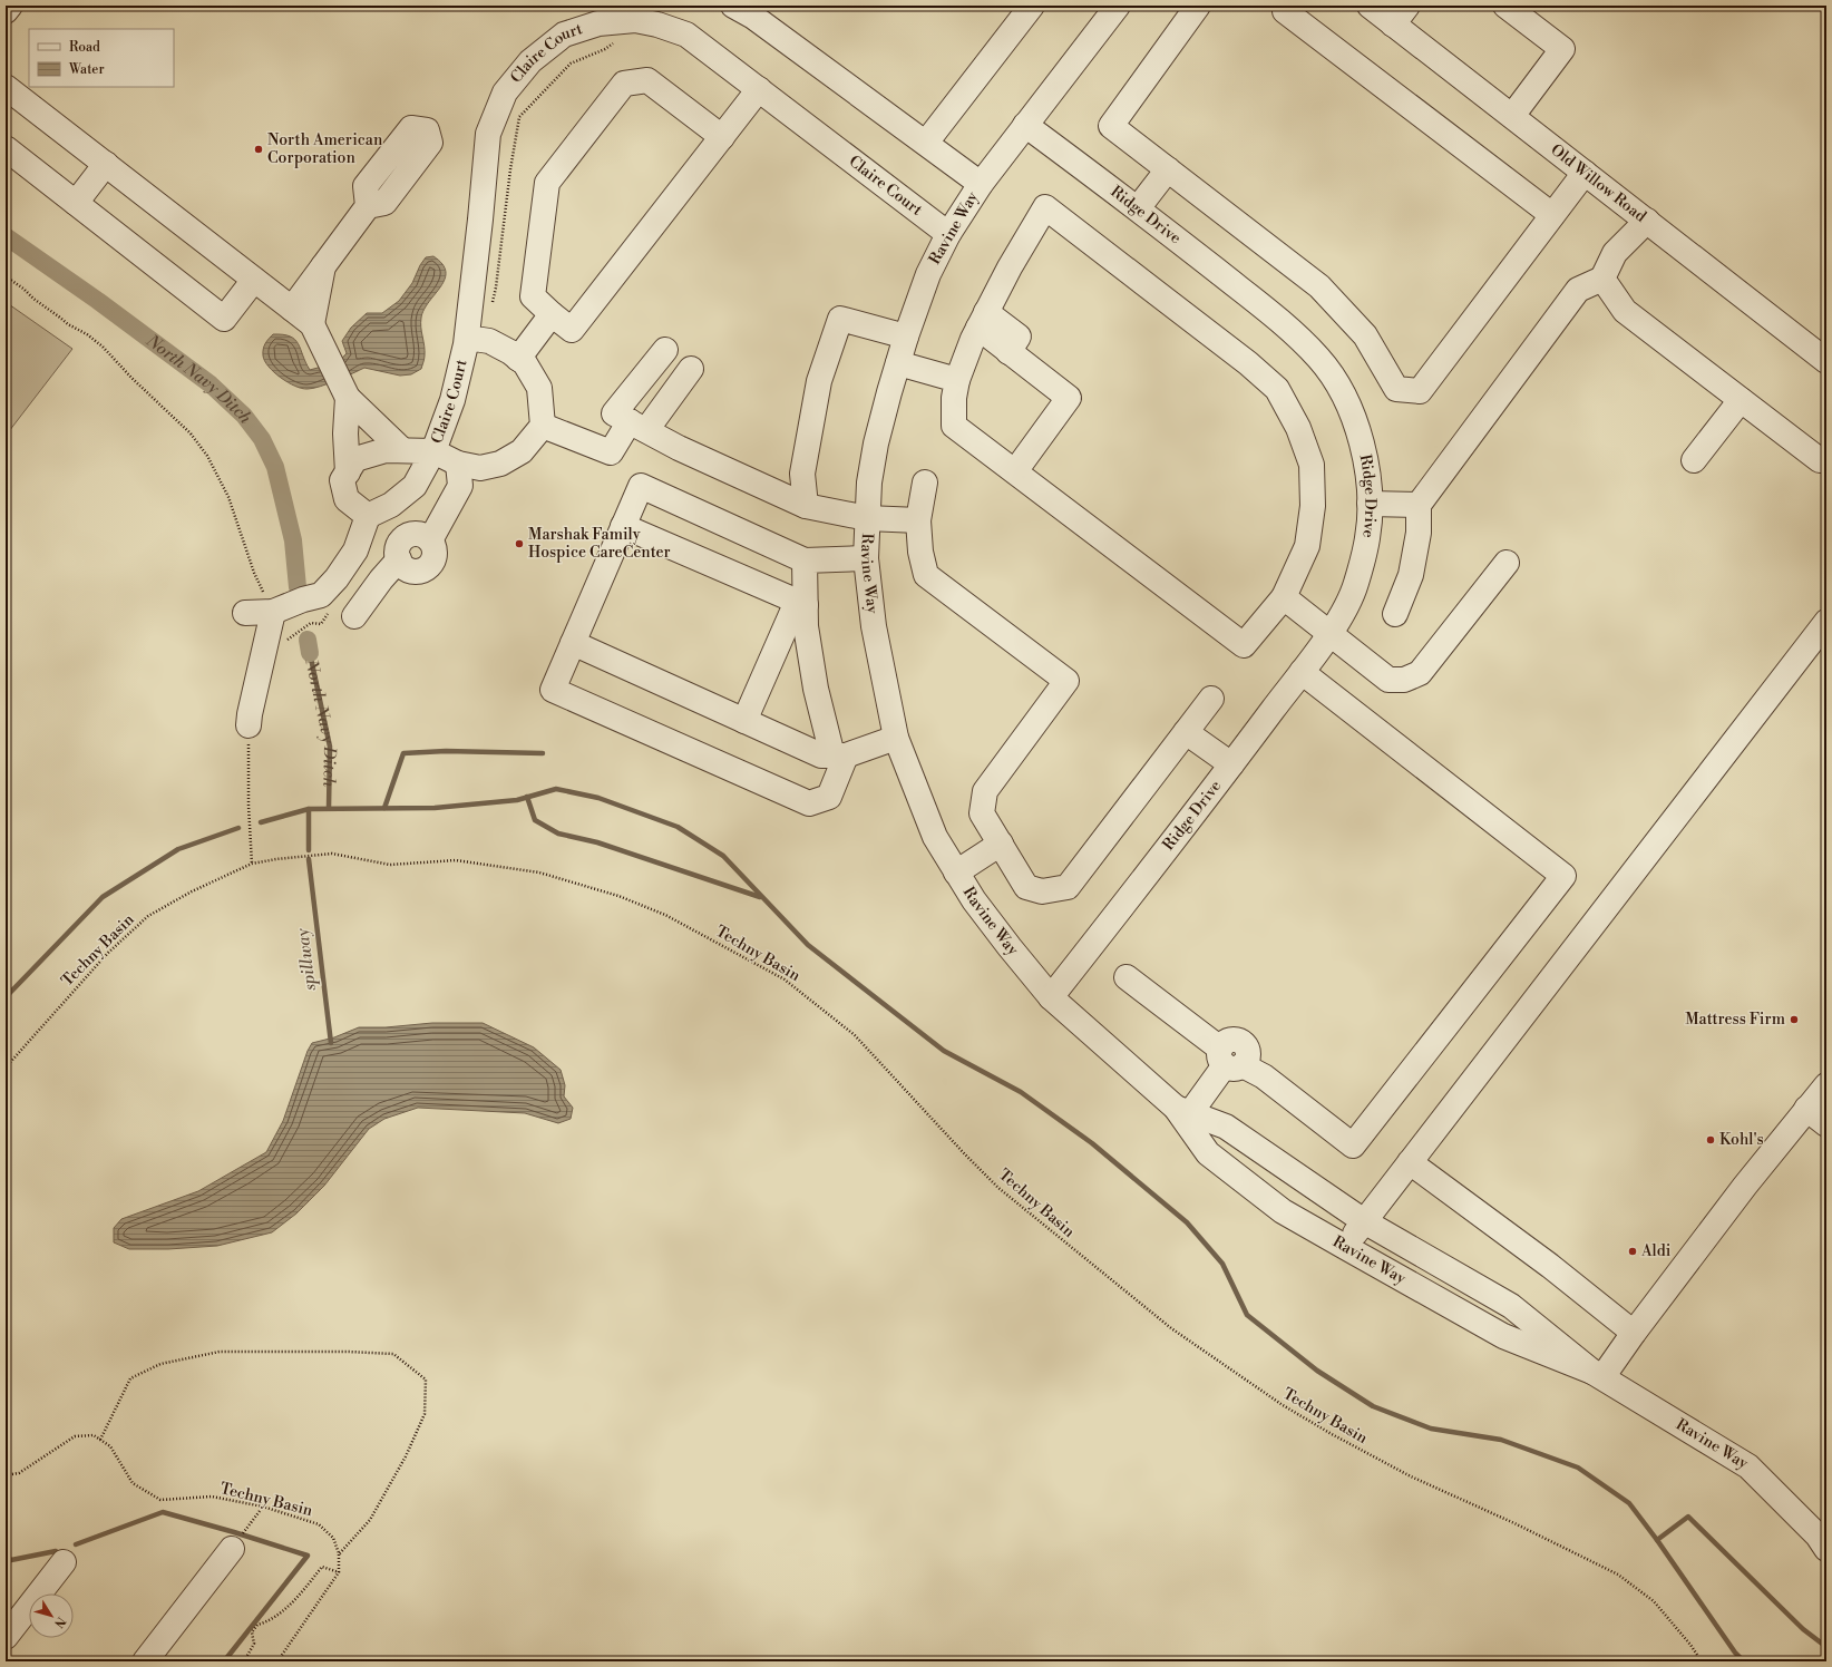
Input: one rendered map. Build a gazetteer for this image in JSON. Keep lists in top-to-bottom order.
{
  "streets": {
    "street": [
      "Claire Court",
      "Old Willow Road",
      "Ridge Drive",
      "Ravine Way"
    ],
    "path": ["Techny Basin"]
  },
  "crossings": [
    ["Claire Court", "Ravine Way"],
    ["Ridge Drive", "Ravine Way"]
  ],
  "water": ["North Navy Ditch", "spillway"],
  "places": [
    "North American Corporation",
    "Marshak Family Hospice CareCenter",
    "Mattress Firm",
    "Kohl's",
    "Aldi"
  ],
  "legend": ["Road", "Water"],
  "north": "bottom right"
}
